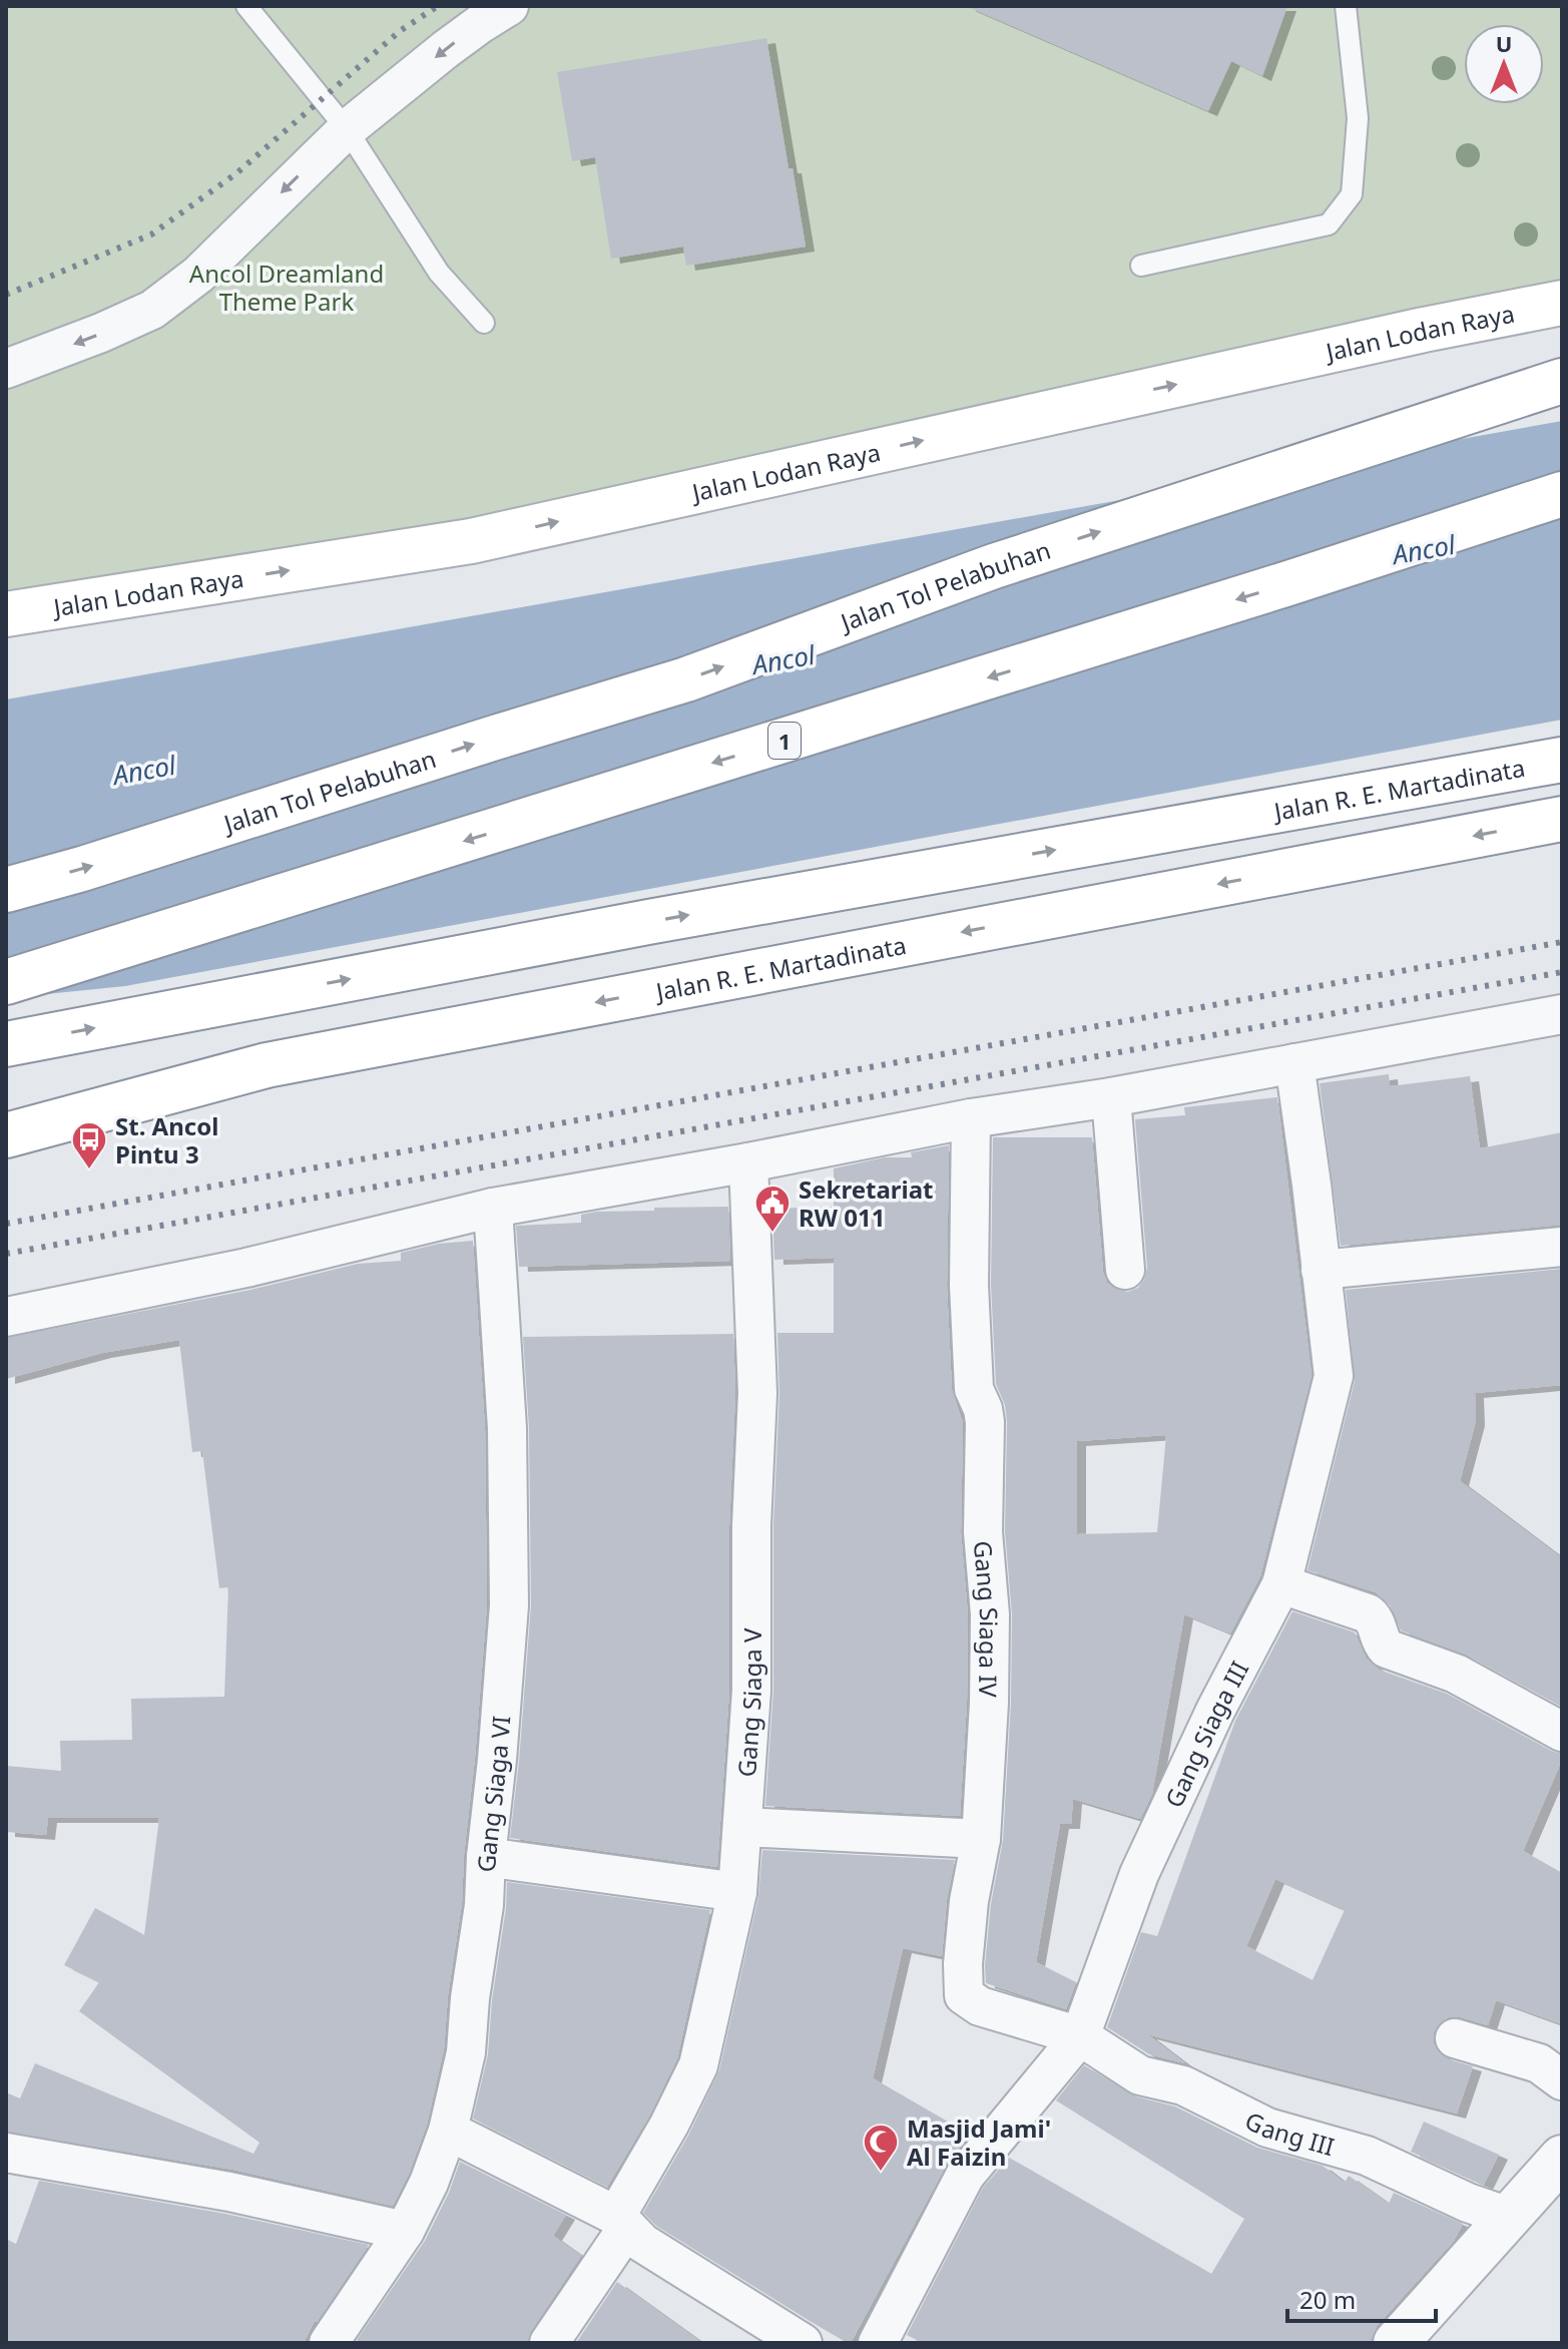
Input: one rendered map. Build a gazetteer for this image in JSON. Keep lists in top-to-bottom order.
{
  "streets": {
    "main road": [
      "Jalan Lodan Raya",
      "Jalan Tol Pelabuhan",
      "1",
      "Jalan R. E. Martadinata"
    ],
    "street": [
      "Gang Siaga IV",
      "Gang Siaga V",
      "Gang Siaga III",
      "Gang Siaga VI",
      "Gang III"
    ]
  },
  "crossings": [
    ["Gang Siaga IV", "Gang Siaga III"],
    ["Gang Siaga IV", "Gang III"],
    ["Gang Siaga III", "Gang III"]
  ],
  "water": ["Ancol"],
  "parks": ["Ancol Dreamland Theme Park"],
  "places": {
    "bus stop": ["St. Ancol Pintu 3"],
    "public building": ["Sekretariat RW 011"],
    "mosque": ["Masjid Jami' Al Faizin"]
  },
  "scale_bar": "20 m",
  "north": "top"
}
